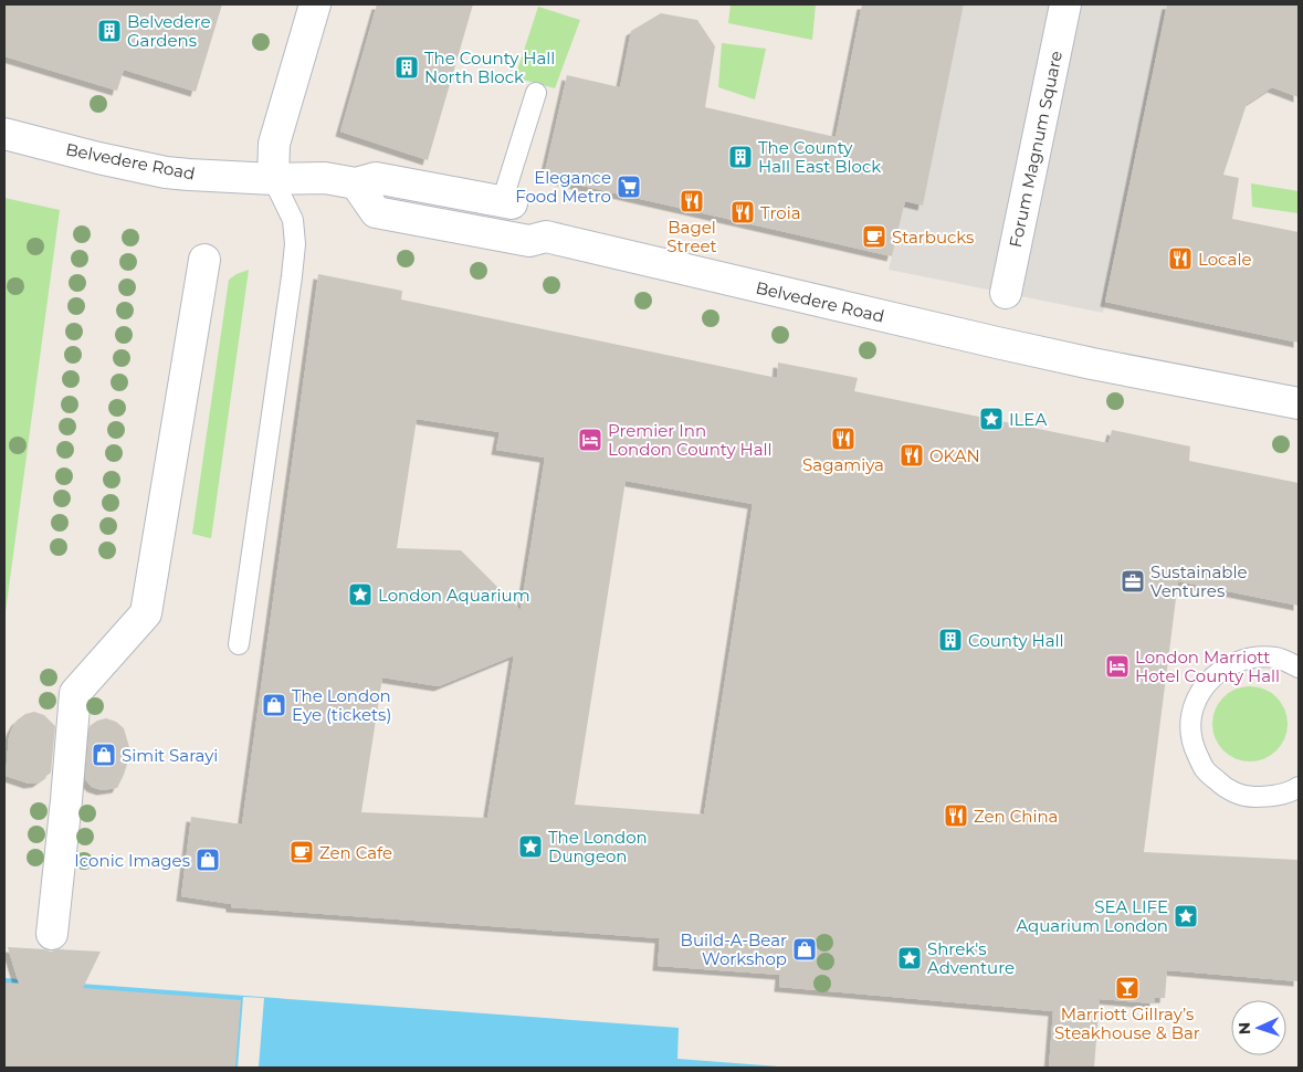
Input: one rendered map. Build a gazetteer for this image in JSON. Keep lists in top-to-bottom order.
{
  "streets": {
    "street": ["Forum Magnum Square", "Belvedere Road"]
  },
  "places": {
    "building": [
      "Belvedere Gardens",
      "The County Hall North Block",
      "The County Hall East Block",
      "County Hall"
    ],
    "supermarket": ["Elegance Food Metro"],
    "restaurant": [
      "Bagel Street",
      "Troia",
      "Locale",
      "Sagamiya",
      "OKAN",
      "Zen China"
    ],
    "cafe": ["Starbucks", "Zen Cafe"],
    "place": [
      "ILEA",
      "London Aquarium",
      "The London Dungeon",
      "SEA LIFE Aquarium London",
      "Shrek's Adventure"
    ],
    "hotel": ["Premier Inn London County Hall", "London Marriott Hotel County Hall"],
    "office": ["Sustainable Ventures"],
    "shop": [
      "The London Eye (tickets)",
      "Simit Sarayi",
      "Iconic Images",
      "Build-A-Bear Workshop"
    ],
    "bar": ["Marriott Gillray’s Steakhouse & Bar"]
  },
  "north": "left"
}
